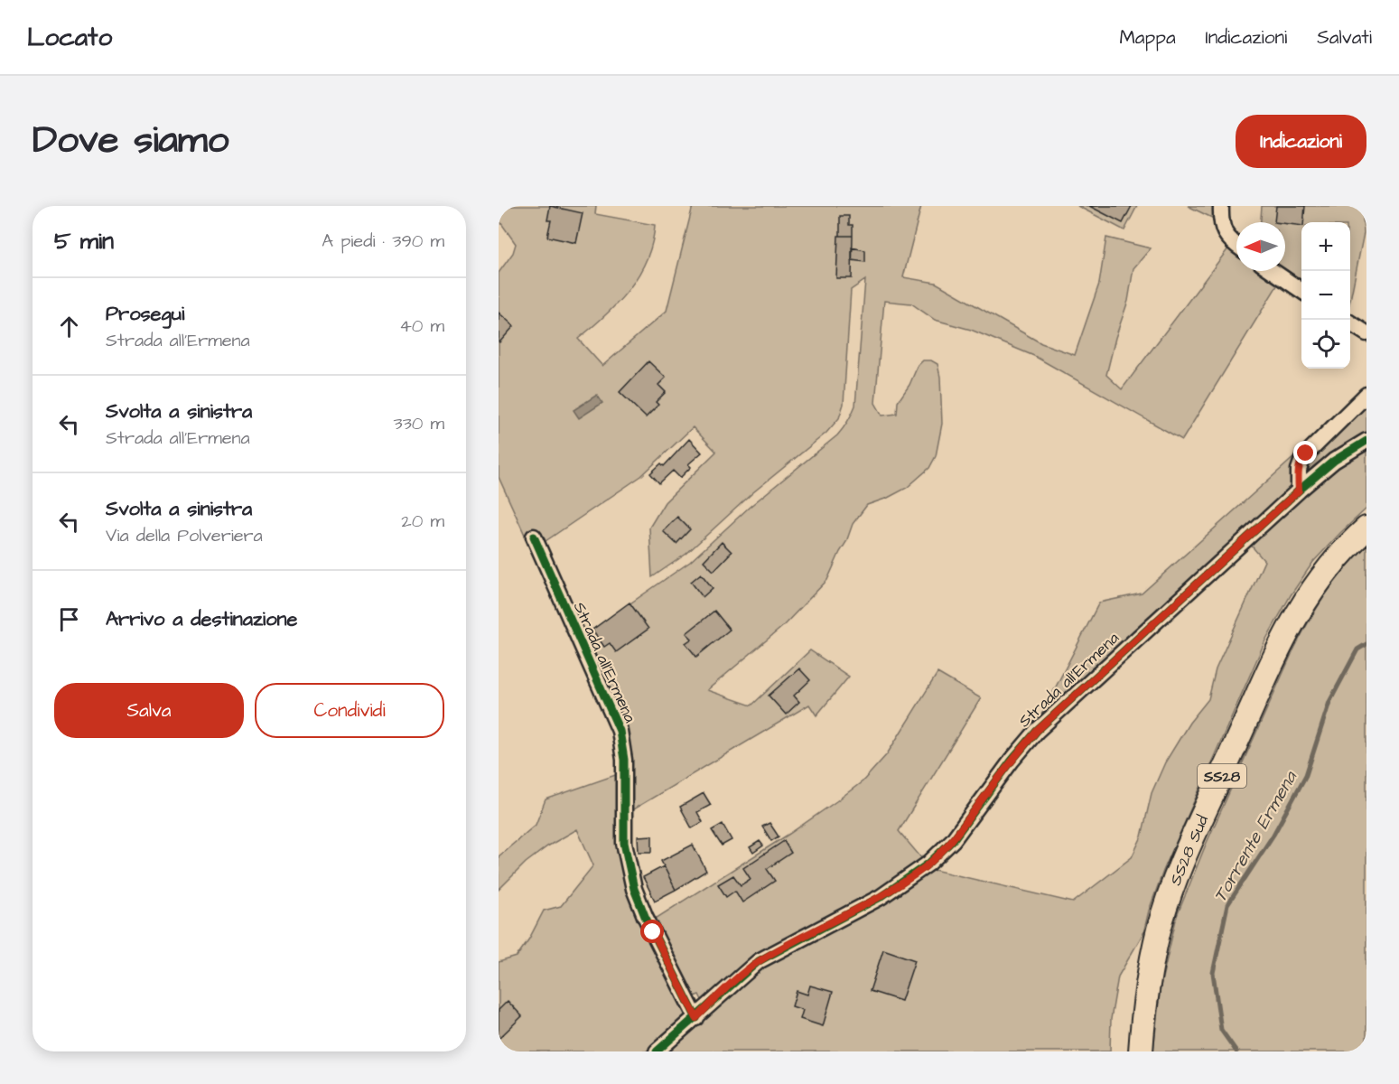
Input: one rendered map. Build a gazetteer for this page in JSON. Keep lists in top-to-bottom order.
{
  "streets": {
    "main road": ["SS28", "SS28 Sud"],
    "street": ["Strada all'Ermena"]
  },
  "water": ["Torrente Ermena"],
  "north": "left",
  "page": {
    "header": "Locato",
    "nav": ["Mappa", "Indicazioni", "Salvati"],
    "title": "Dove siamo",
    "buttons": [
      "Indicazioni",
      ["Salva", "Condividi"]
    ],
    "heading": ["5 min", "A piedi · 390 m"],
    "map_buttons": ["+", "−"],
    "list": [
      ["Prosegui", "Strada all'Ermena", "40 m"],
      ["Svolta a sinistra", "Strada all'Ermena", "330 m"],
      ["Svolta a sinistra", "Via della Polveriera", "20 m"],
      "Arrivo a destinazione"
    ]
  }
}
